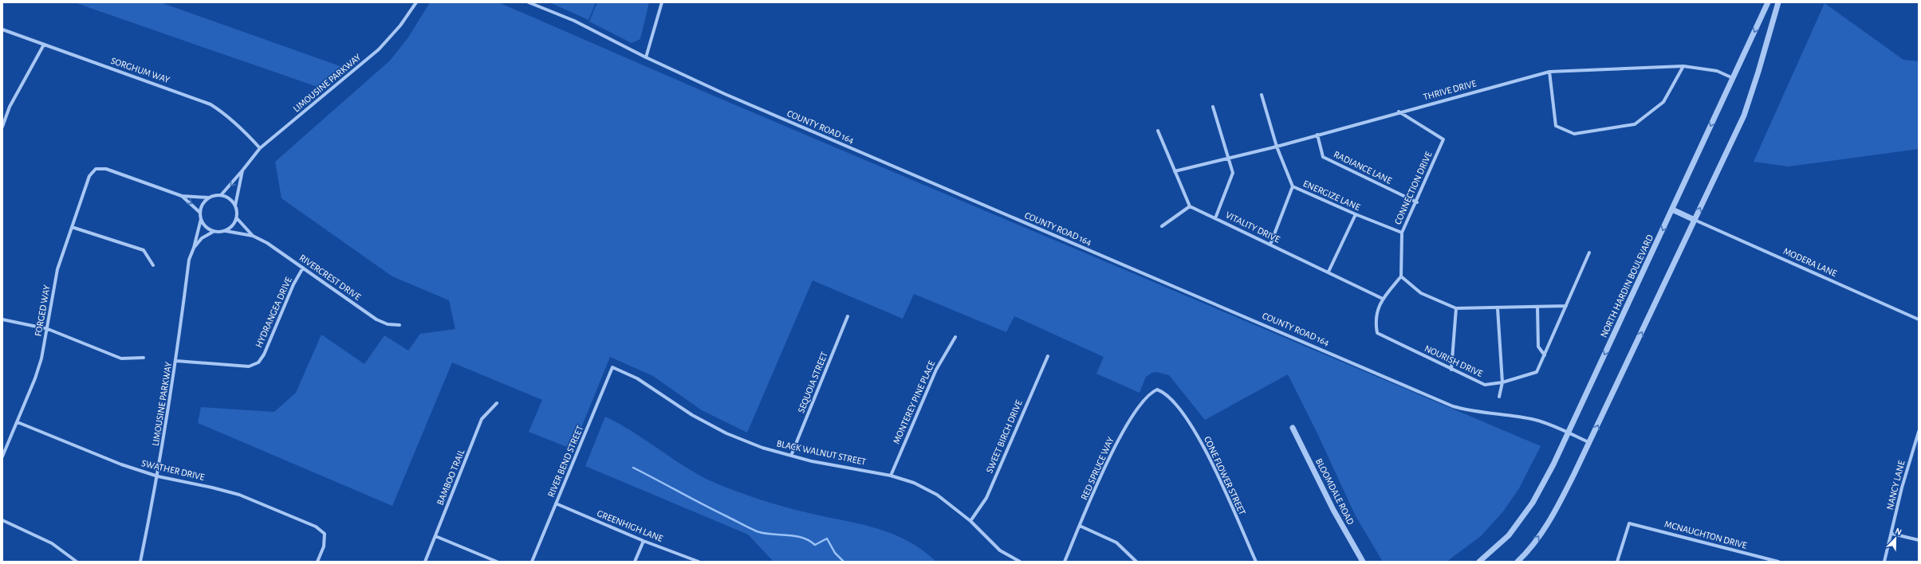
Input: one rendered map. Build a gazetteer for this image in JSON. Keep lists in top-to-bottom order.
{
  "streets": {
    "street": [
      "SORGHUM WAY",
      "LIMOUSINE PARKWAY",
      "THRIVE DRIVE",
      "COUNTY ROAD 164",
      "RADIANCE LANE",
      "CONNECTION DRIVE",
      "ENERGIZE LANE",
      "VITALITY DRIVE",
      "MODERA LANE",
      "RIVERCREST DRIVE",
      "NORTH HARDIN BOULEVARD",
      "FORGED WAY",
      "HYDRANGEA DRIVE",
      "NOURISH DRIVE",
      "SEQUOIA STREET",
      "MONTEREY PINE PLACE",
      "SWEET BIRCH DRIVE",
      "BLACK WALNUT STREET",
      "RIVER BEND STREET",
      "RED SPRUCE WAY",
      "SWATHER DRIVE",
      "CONE FLOWER STREET",
      "BAMBOO TRAIL",
      "NANCY LANE",
      "BLOOMDALE ROAD",
      "GREENHIGH LANE",
      "MCNAUGHTON DRIVE"
    ]
  },
  "crossings": [
    ["SORGHUM WAY", "LIMOUSINE PARKWAY"],
    ["LIMOUSINE PARKWAY", "RIVERCREST DRIVE"],
    ["LIMOUSINE PARKWAY", "HYDRANGEA DRIVE"],
    ["LIMOUSINE PARKWAY", "SWATHER DRIVE"],
    ["THRIVE DRIVE", "RADIANCE LANE"],
    ["THRIVE DRIVE", "CONNECTION DRIVE"],
    ["THRIVE DRIVE", "ENERGIZE LANE"],
    ["THRIVE DRIVE", "NORTH HARDIN BOULEVARD"],
    ["COUNTY ROAD 164", "NORTH HARDIN BOULEVARD"],
    ["RADIANCE LANE", "CONNECTION DRIVE"],
    ["CONNECTION DRIVE", "ENERGIZE LANE"],
    ["CONNECTION DRIVE", "NOURISH DRIVE"],
    ["VITALITY DRIVE", "NOURISH DRIVE"],
    ["RIVERCREST DRIVE", "HYDRANGEA DRIVE"],
    ["FORGED WAY", "SWATHER DRIVE"],
    ["SEQUOIA STREET", "BLACK WALNUT STREET"],
    ["MONTEREY PINE PLACE", "BLACK WALNUT STREET"],
    ["SWEET BIRCH DRIVE", "BLACK WALNUT STREET"],
    ["BLACK WALNUT STREET", "RIVER BEND STREET"],
    ["RIVER BEND STREET", "GREENHIGH LANE"],
    ["RED SPRUCE WAY", "CONE FLOWER STREET"]
  ],
  "north": "top right"
}
